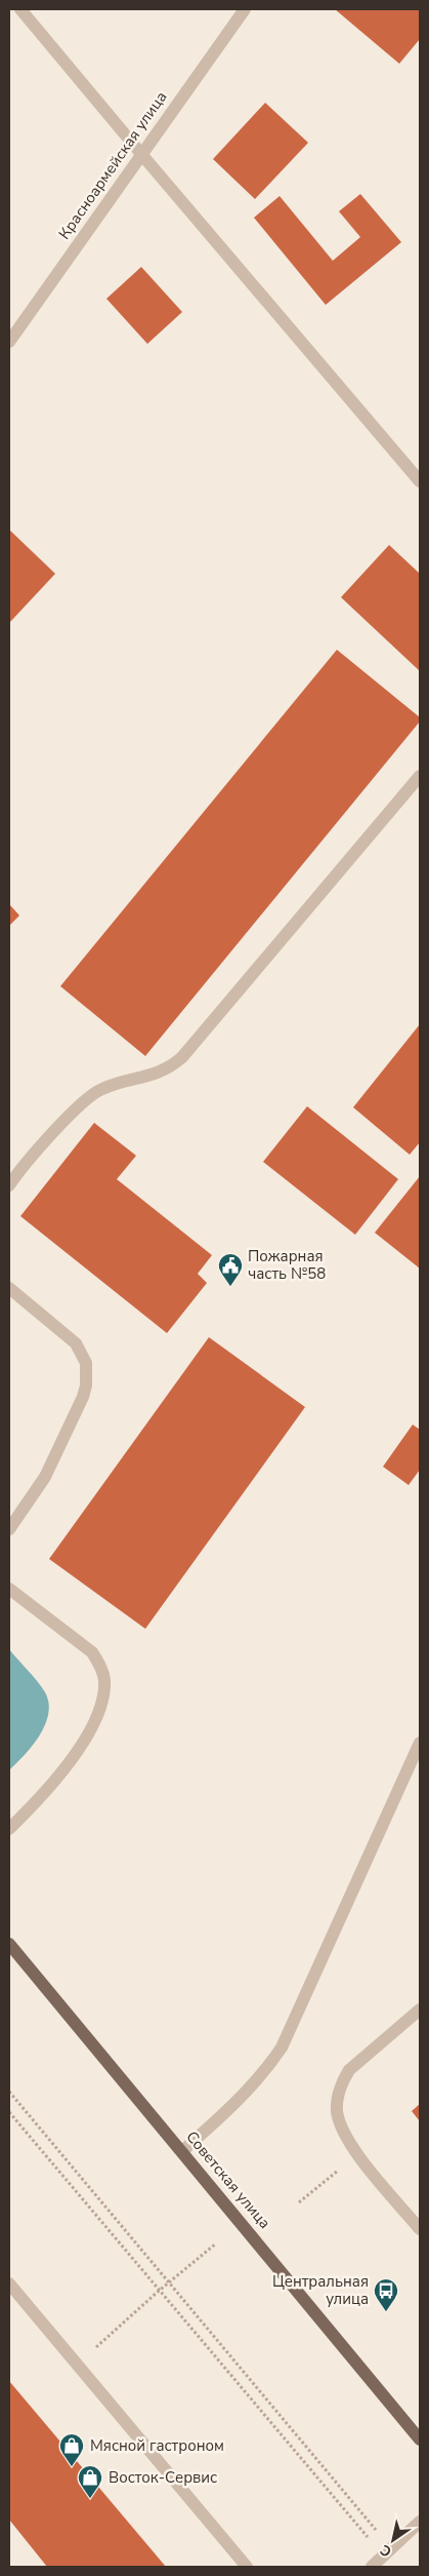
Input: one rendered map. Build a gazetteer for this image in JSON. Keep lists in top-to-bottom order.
{
  "streets": {
    "main road": ["Советская улица"],
    "street": ["Красноармейская улица"]
  },
  "places": {
    "public building": ["Пожарная часть №58"],
    "bus stop": ["Центральная улица"],
    "shop": ["Мясной гастроном", "Восток-Сервис"]
  },
  "north": "bottom left"
}
